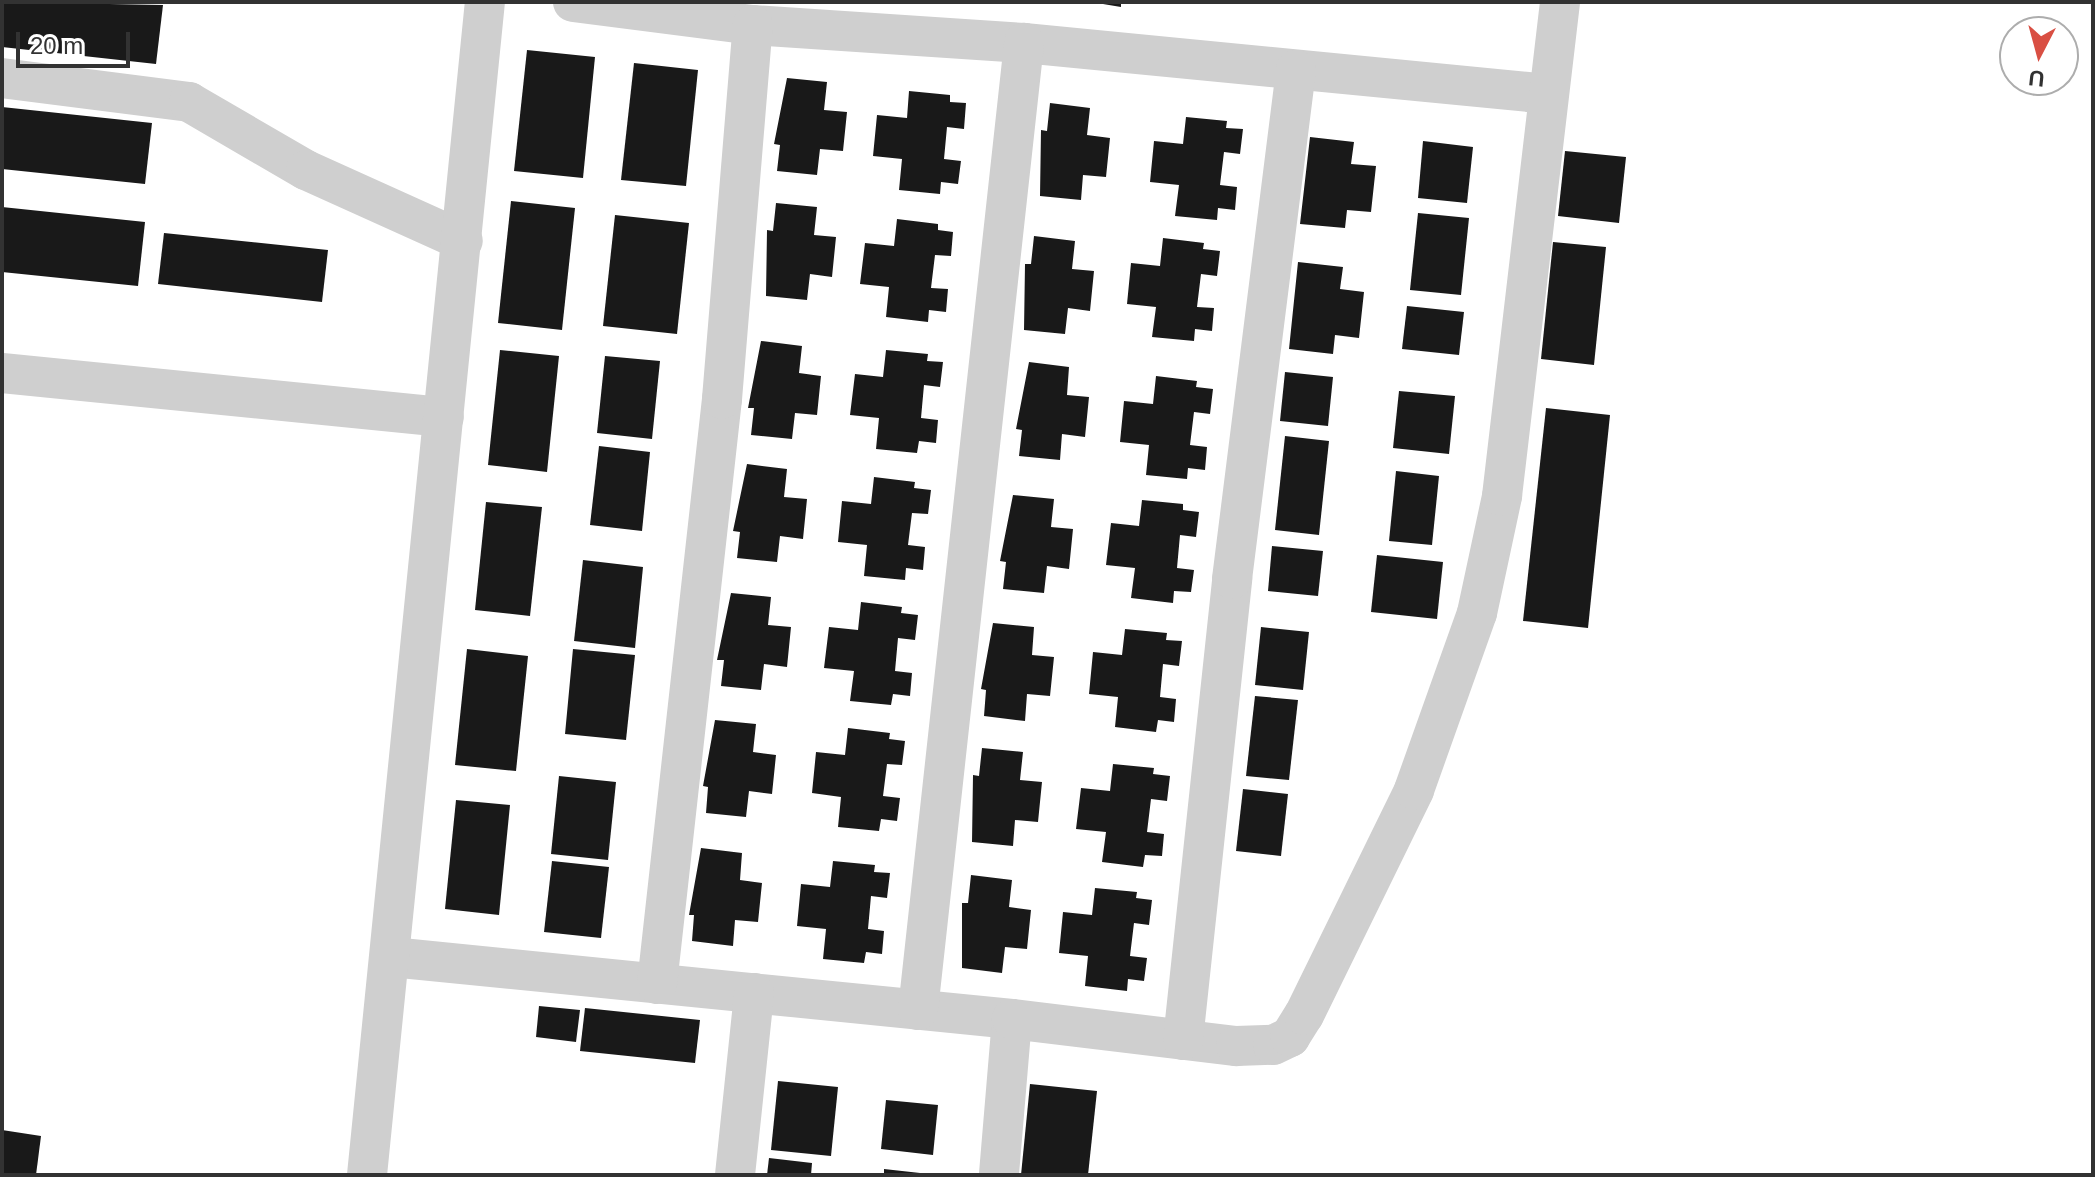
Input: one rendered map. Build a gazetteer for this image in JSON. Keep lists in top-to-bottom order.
{
  "scale_bar": "20 m",
  "north": "bottom"
}
